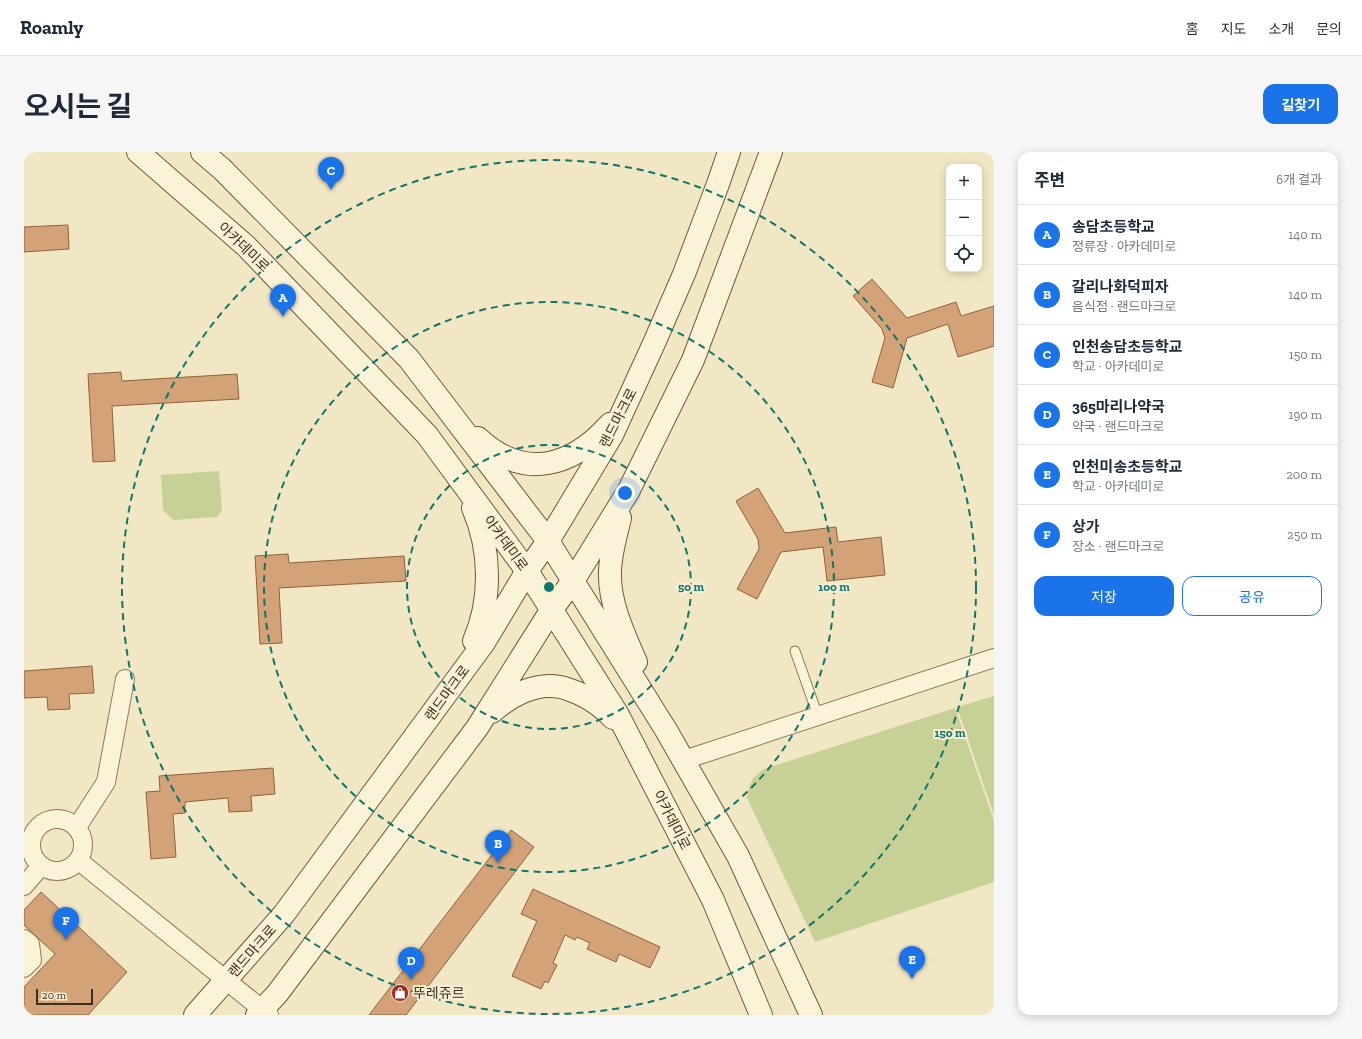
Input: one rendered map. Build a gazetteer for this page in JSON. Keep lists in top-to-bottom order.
{
  "streets": {
    "main road": ["아카데미로", "랜드마크로"]
  },
  "crossings": [
    ["아카데미로", "랜드마크로"]
  ],
  "places": {
    "shop": ["뚜레쥬르"]
  },
  "scale_bar": "20 m",
  "page": {
    "header": "Roamly",
    "nav": [
      "홈",
      "지도",
      "소개",
      "문의"
    ],
    "title": "오시는 길",
    "buttons": [
      "길찾기",
      ["저장", "공유"]
    ],
    "heading": ["주변", "6개 결과"],
    "pins": [
      "C",
      "A",
      "B",
      "F",
      "E",
      "D"
    ],
    "map_buttons": ["+", "−"],
    "list": [
      {
        "mark": "A",
        "name": "송담초등학교",
        "note": "정류장 · 아카데미로",
        "value": "140 m"
      },
      {
        "mark": "B",
        "name": "갈리나화덕피자",
        "note": "음식점 · 랜드마크로",
        "value": "140 m"
      },
      {
        "mark": "C",
        "name": "인천송담초등학교",
        "note": "학교 · 아카데미로",
        "value": "150 m"
      },
      {
        "mark": "D",
        "name": "365마리나약국",
        "note": "약국 · 랜드마크로",
        "value": "190 m"
      },
      {
        "mark": "E",
        "name": "인천미송초등학교",
        "note": "학교 · 아카데미로",
        "value": "200 m"
      },
      {
        "mark": "F",
        "name": "상가",
        "note": "장소 · 랜드마크로",
        "value": "250 m"
      }
    ],
    "scale": "20 m"
  },
  "rings": ["50 m", "100 m", "150 m"]
}
